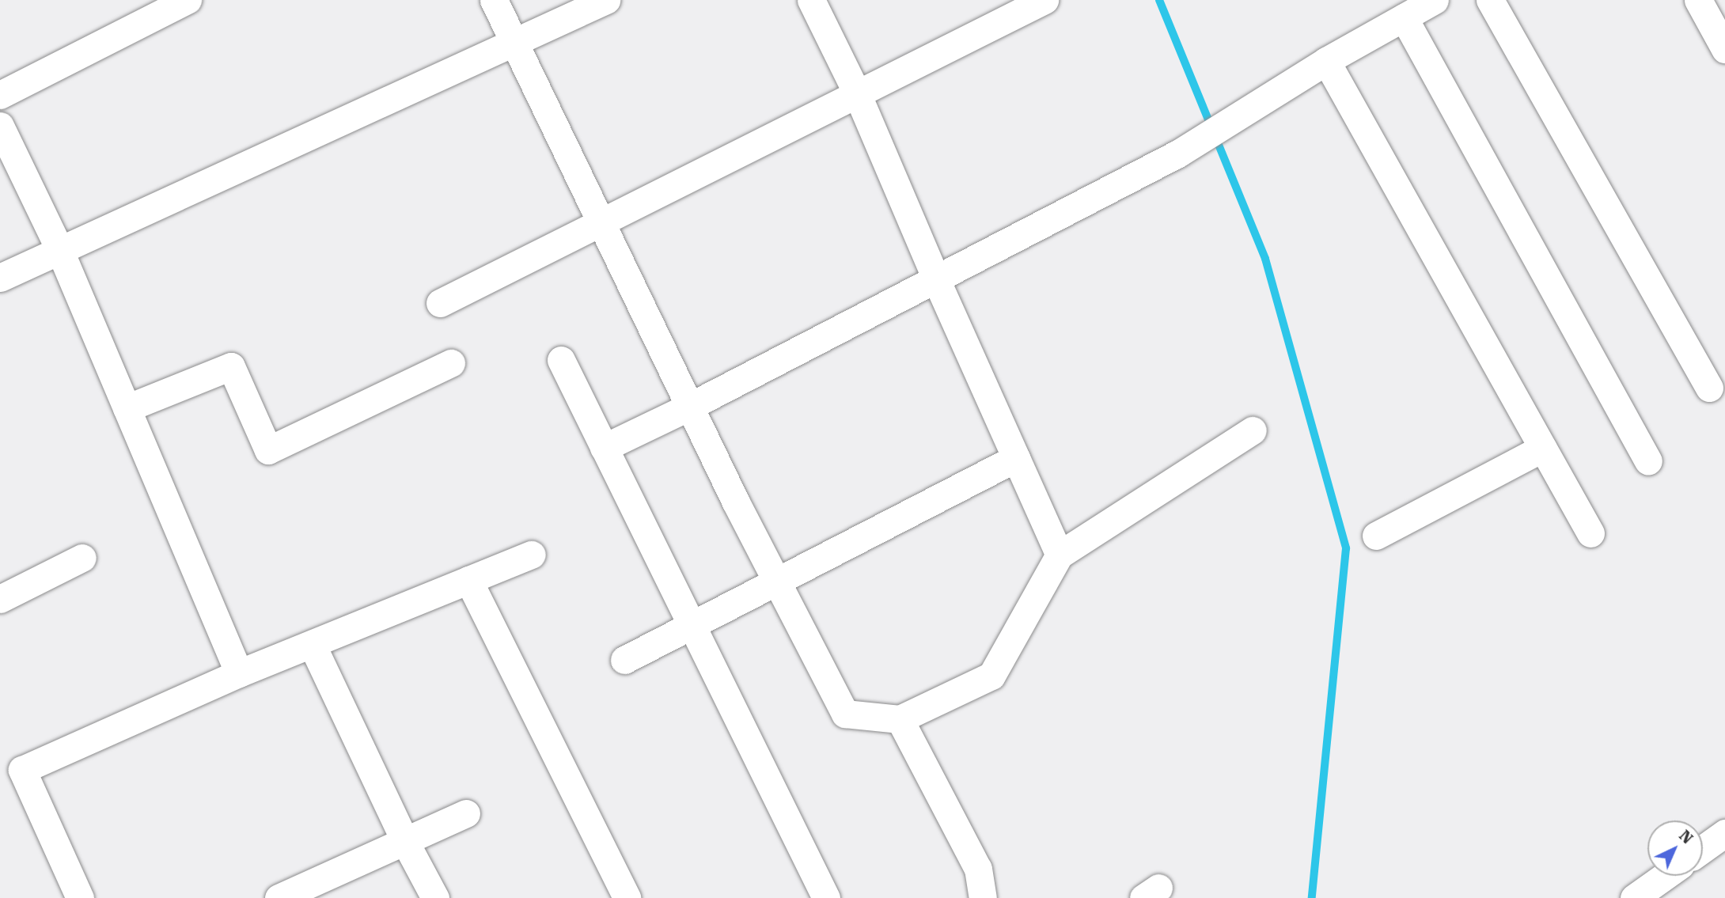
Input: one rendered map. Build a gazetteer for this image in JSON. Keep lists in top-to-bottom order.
{
  "north": "top right"
}
